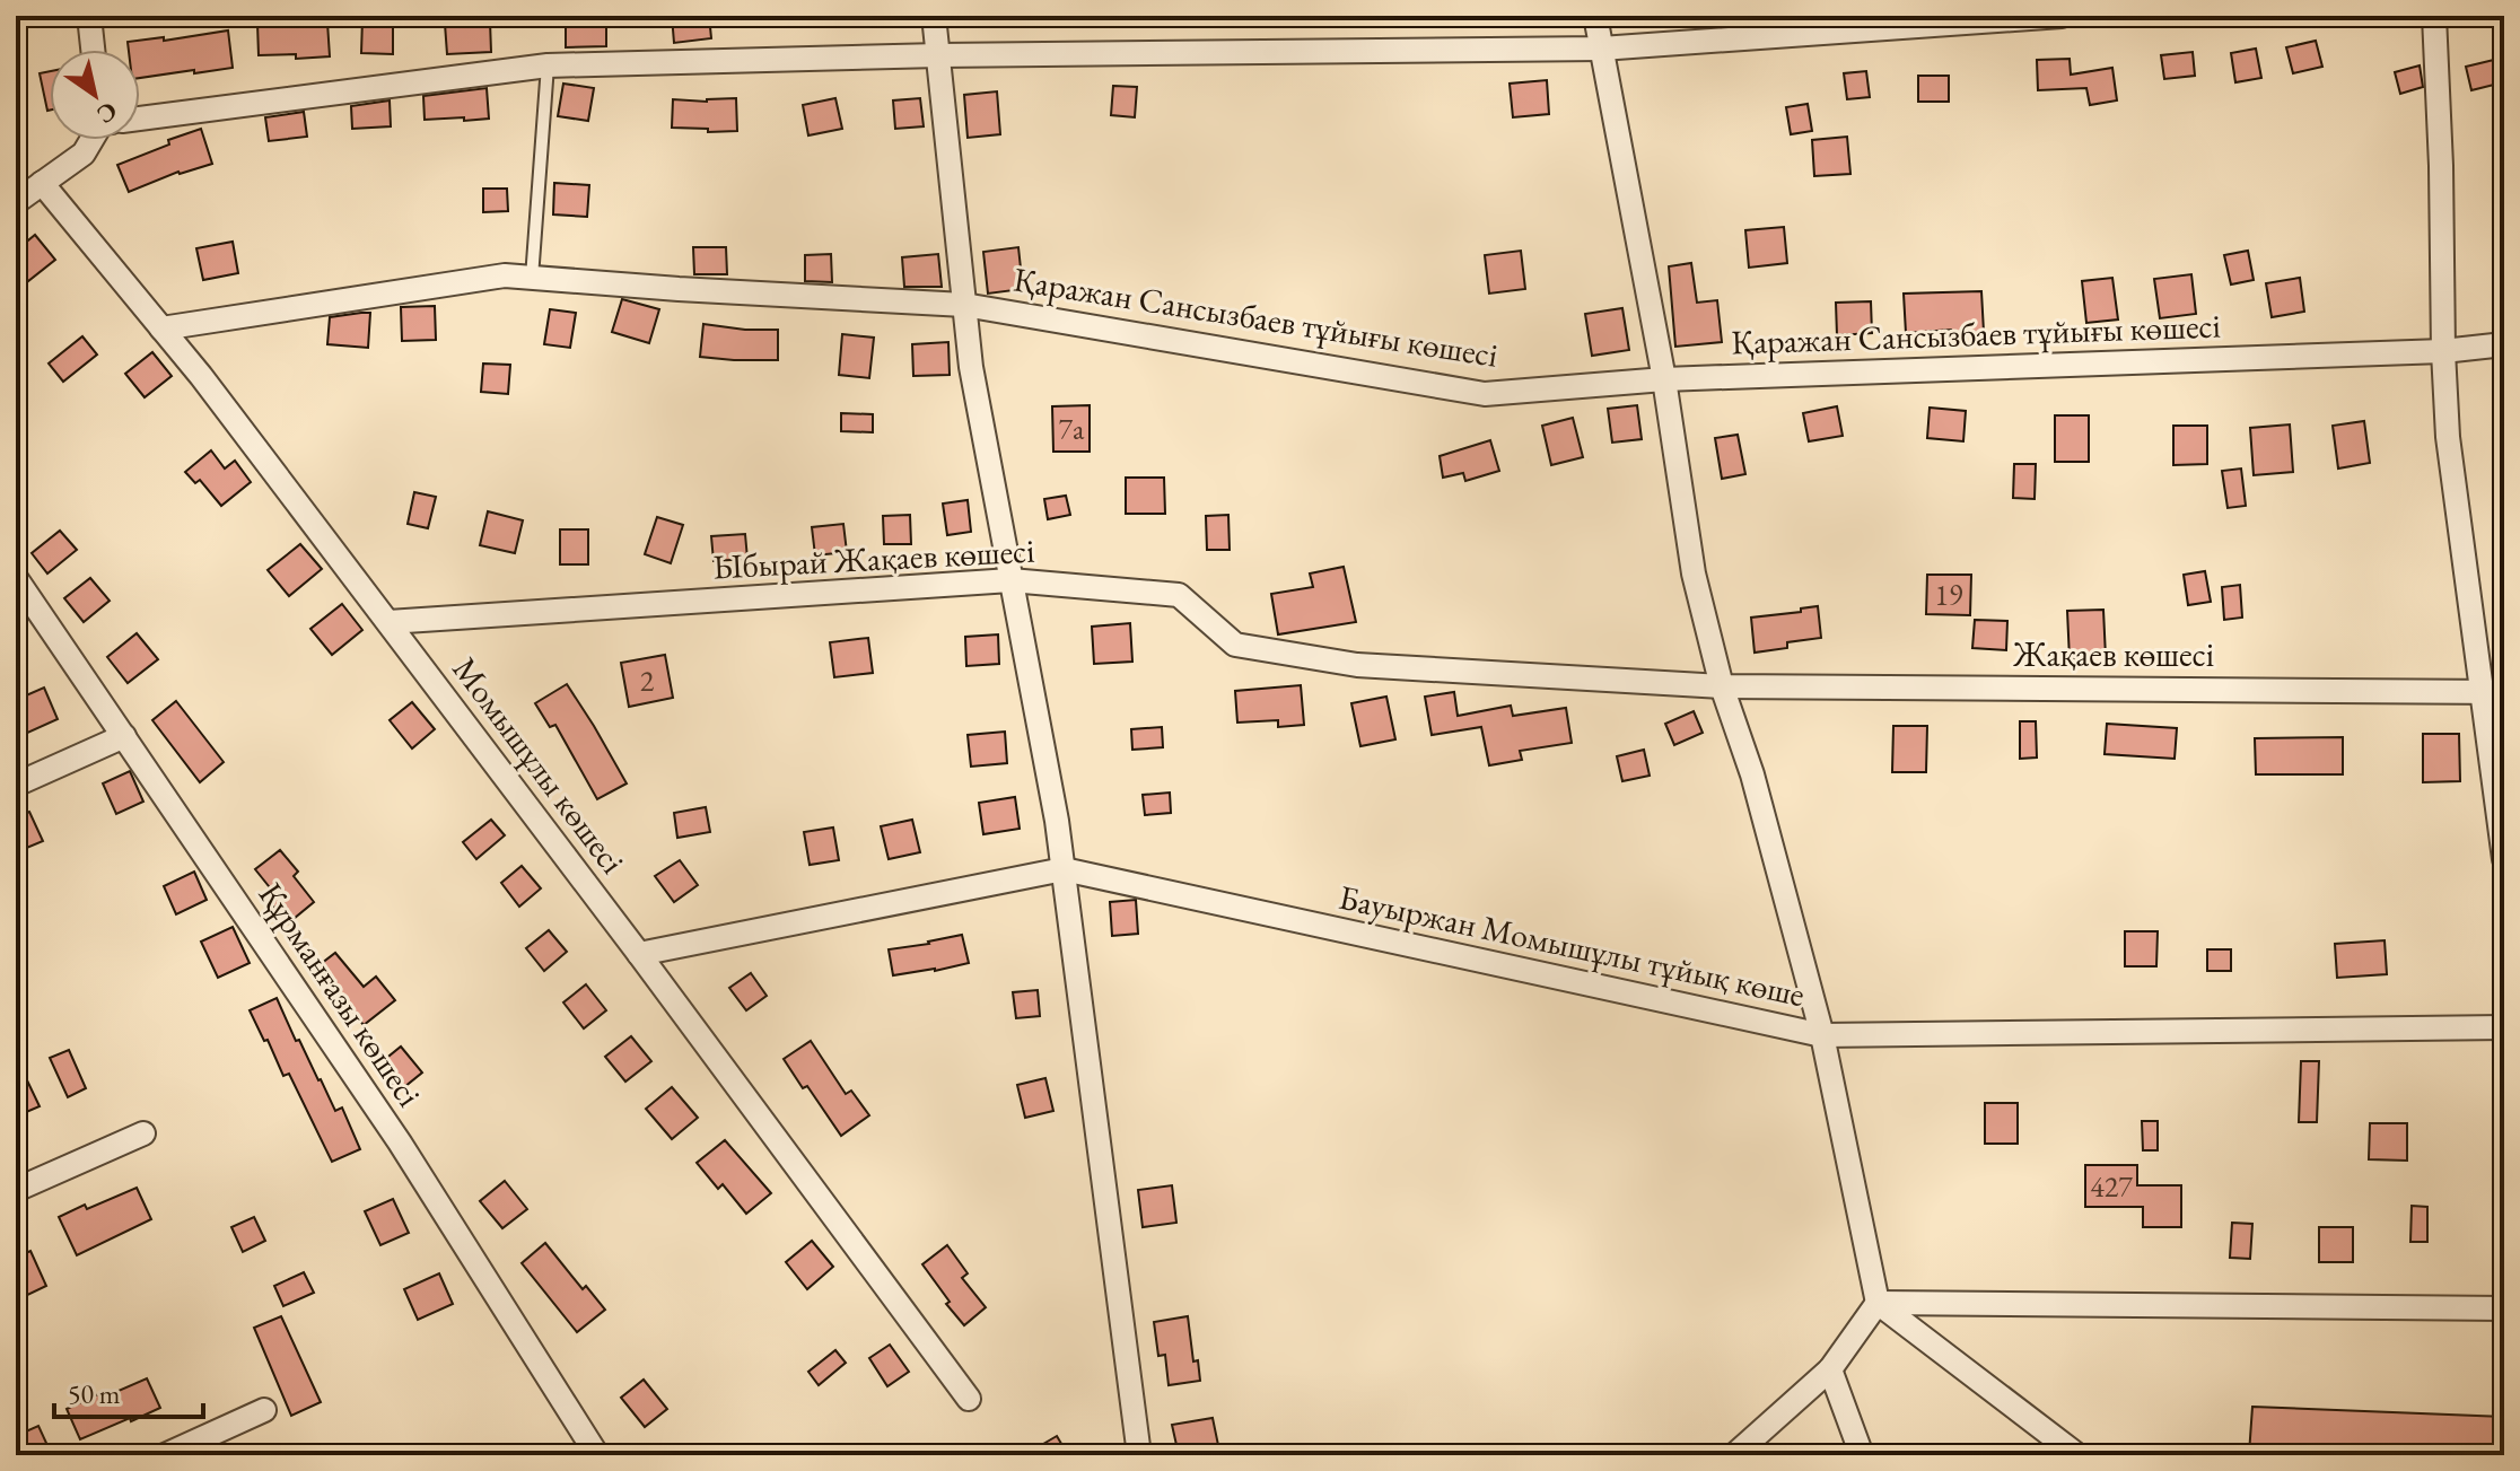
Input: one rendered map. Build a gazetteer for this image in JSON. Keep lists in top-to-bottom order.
{
  "streets": {
    "street": [
      "Қаражан Сансызбаев тұйығы көшесі",
      "Ыбырай Жақаев көшесі",
      "Жақаев көшесі",
      "Момышұлы көшесі",
      "Бауыржан Момышұлы тұйық көше",
      "Құрманғазы көшесі"
    ]
  },
  "crossings": [
    ["Қаражан Сансызбаев тұйығы көшесі", "Момышұлы көшесі"],
    ["Ыбырай Жақаев көшесі", "Жақаев көшесі"],
    ["Ыбырай Жақаев көшесі", "Момышұлы көшесі"],
    ["Момышұлы көшесі", "Бауыржан Момышұлы тұйық көше"]
  ],
  "house_numbers": [
    "7а",
    "19",
    "2",
    "427"
  ],
  "scale_bar": "50 m",
  "north": "bottom right"
}
